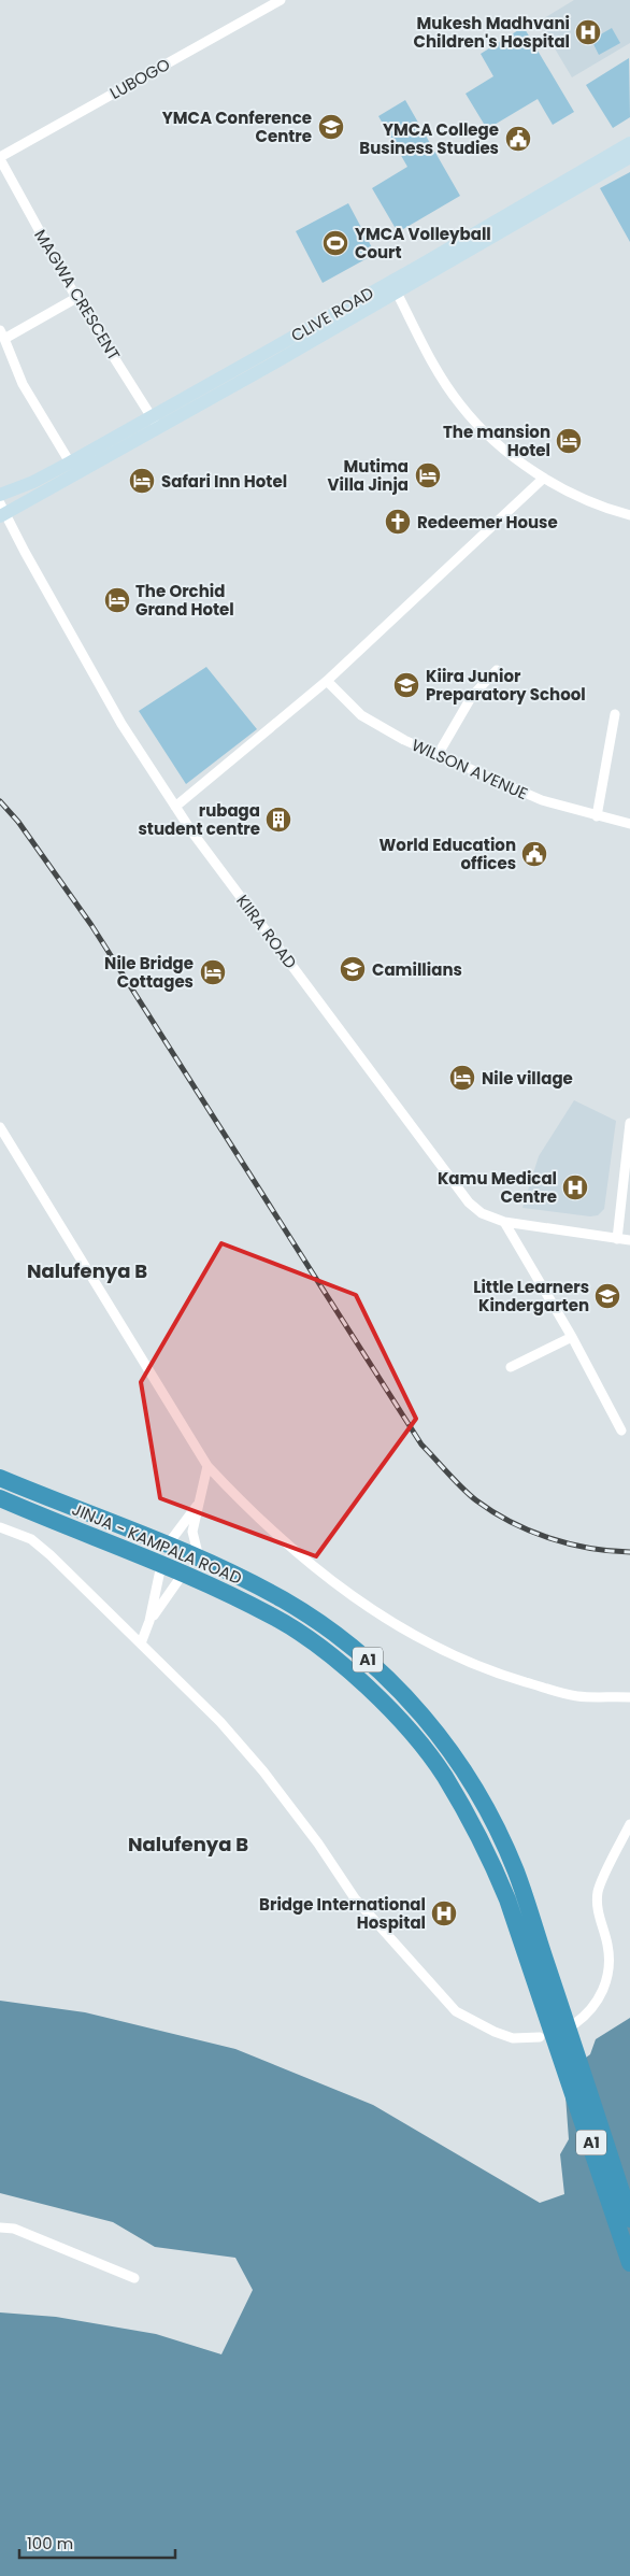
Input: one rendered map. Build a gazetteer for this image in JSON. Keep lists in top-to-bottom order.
{
  "streets": {
    "highway": ["JINJA - KAMPALA ROAD", "A1"],
    "street": [
      "LUBOGO",
      "MAGWA CRESCENT",
      "CLIVE ROAD",
      "WILSON AVENUE",
      "KIIRA ROAD"
    ]
  },
  "crossings": [
    ["LUBOGO", "MAGWA CRESCENT"],
    ["MAGWA CRESCENT", "CLIVE ROAD"],
    ["CLIVE ROAD", "KIIRA ROAD"],
    ["JINJA - KAMPALA ROAD", "A1"]
  ],
  "districts": ["Nalufenya B", "Nalufenya B"],
  "places": {
    "hospital": ["Mukesh Madhvani Children's Hospital", "Kamu Medical Centre", "Bridge International Hospital"],
    "school or university": [
      "YMCA Conference Centre",
      "Kiira Junior Preparatory School",
      "Camillians",
      "Little Learners Kindergarten"
    ],
    "public building": ["YMCA College Business Studies", "World Education offices"],
    "sports": ["YMCA Volleyball Court"],
    "hotel": [
      "The mansion Hotel",
      "Mutima Villa Jinja",
      "Safari Inn Hotel",
      "The Orchid Grand Hotel",
      "Nile Bridge Cottages",
      "Nile village"
    ],
    "church": ["Redeemer House"],
    "building": ["rubaga student centre"]
  },
  "scale_bar": "100 m"
}
